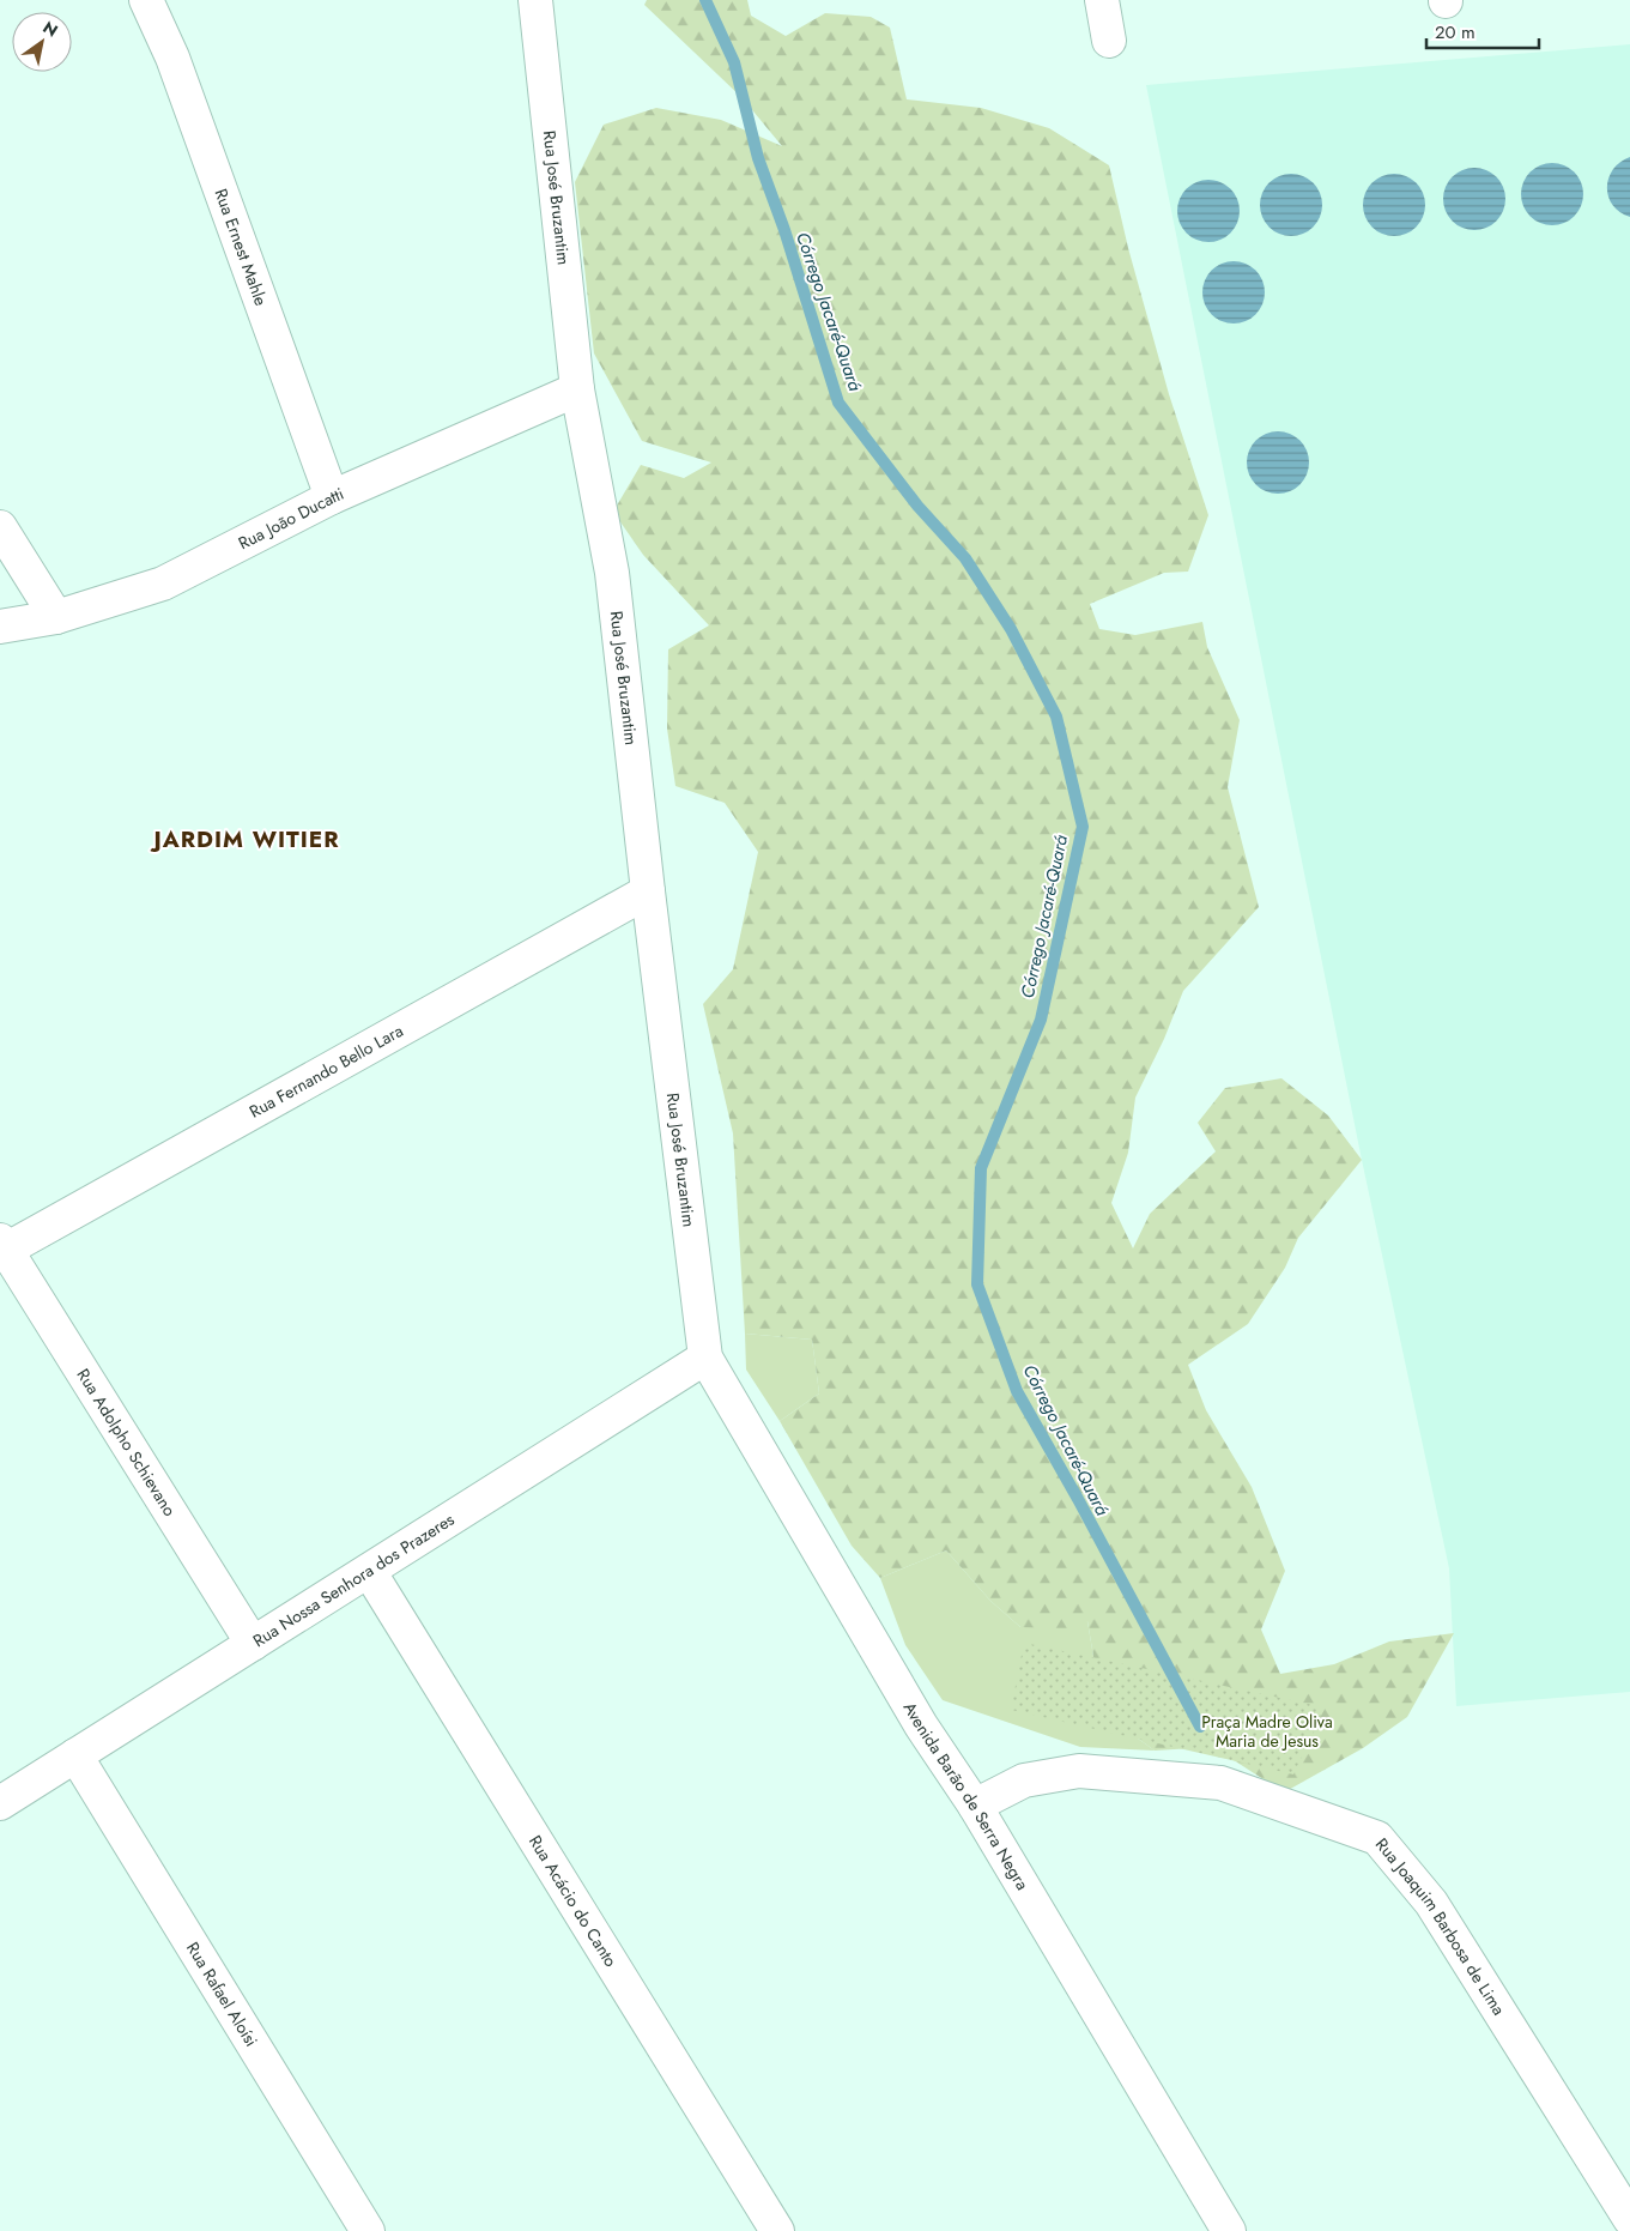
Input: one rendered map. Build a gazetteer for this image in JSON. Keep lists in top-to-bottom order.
{
  "streets": {
    "street": [
      "Rua José Bruzantim",
      "Rua Ernest Mahle",
      "Rua João Ducatti",
      "Rua Fernando Bello Lara",
      "Rua Adolpho Schievano",
      "Rua Nossa Senhora dos Prazeres",
      "Avenida Barão de Serra Negra",
      "Rua Acácio do Canto",
      "Rua Joaquim Barbosa de Lima",
      "Rua Rafael Aloísi"
    ]
  },
  "crossings": [
    ["Rua José Bruzantim", "Rua João Ducatti"],
    ["Rua José Bruzantim", "Rua Fernando Bello Lara"],
    ["Rua José Bruzantim", "Rua Nossa Senhora dos Prazeres"],
    ["Rua José Bruzantim", "Avenida Barão de Serra Negra"],
    ["Rua Ernest Mahle", "Rua João Ducatti"],
    ["Rua Fernando Bello Lara", "Rua Adolpho Schievano"],
    ["Rua Adolpho Schievano", "Rua Nossa Senhora dos Prazeres"],
    ["Rua Nossa Senhora dos Prazeres", "Avenida Barão de Serra Negra"],
    ["Rua Nossa Senhora dos Prazeres", "Rua Acácio do Canto"],
    ["Rua Nossa Senhora dos Prazeres", "Rua Rafael Aloísi"],
    ["Avenida Barão de Serra Negra", "Rua Joaquim Barbosa de Lima"]
  ],
  "districts": ["JARDIM WITIER"],
  "water": ["Córrego Jacaré-Quará"],
  "parks": ["Praça Madre Oliva Maria de Jesus"],
  "scale_bar": "20 m",
  "north": "top right"
}
